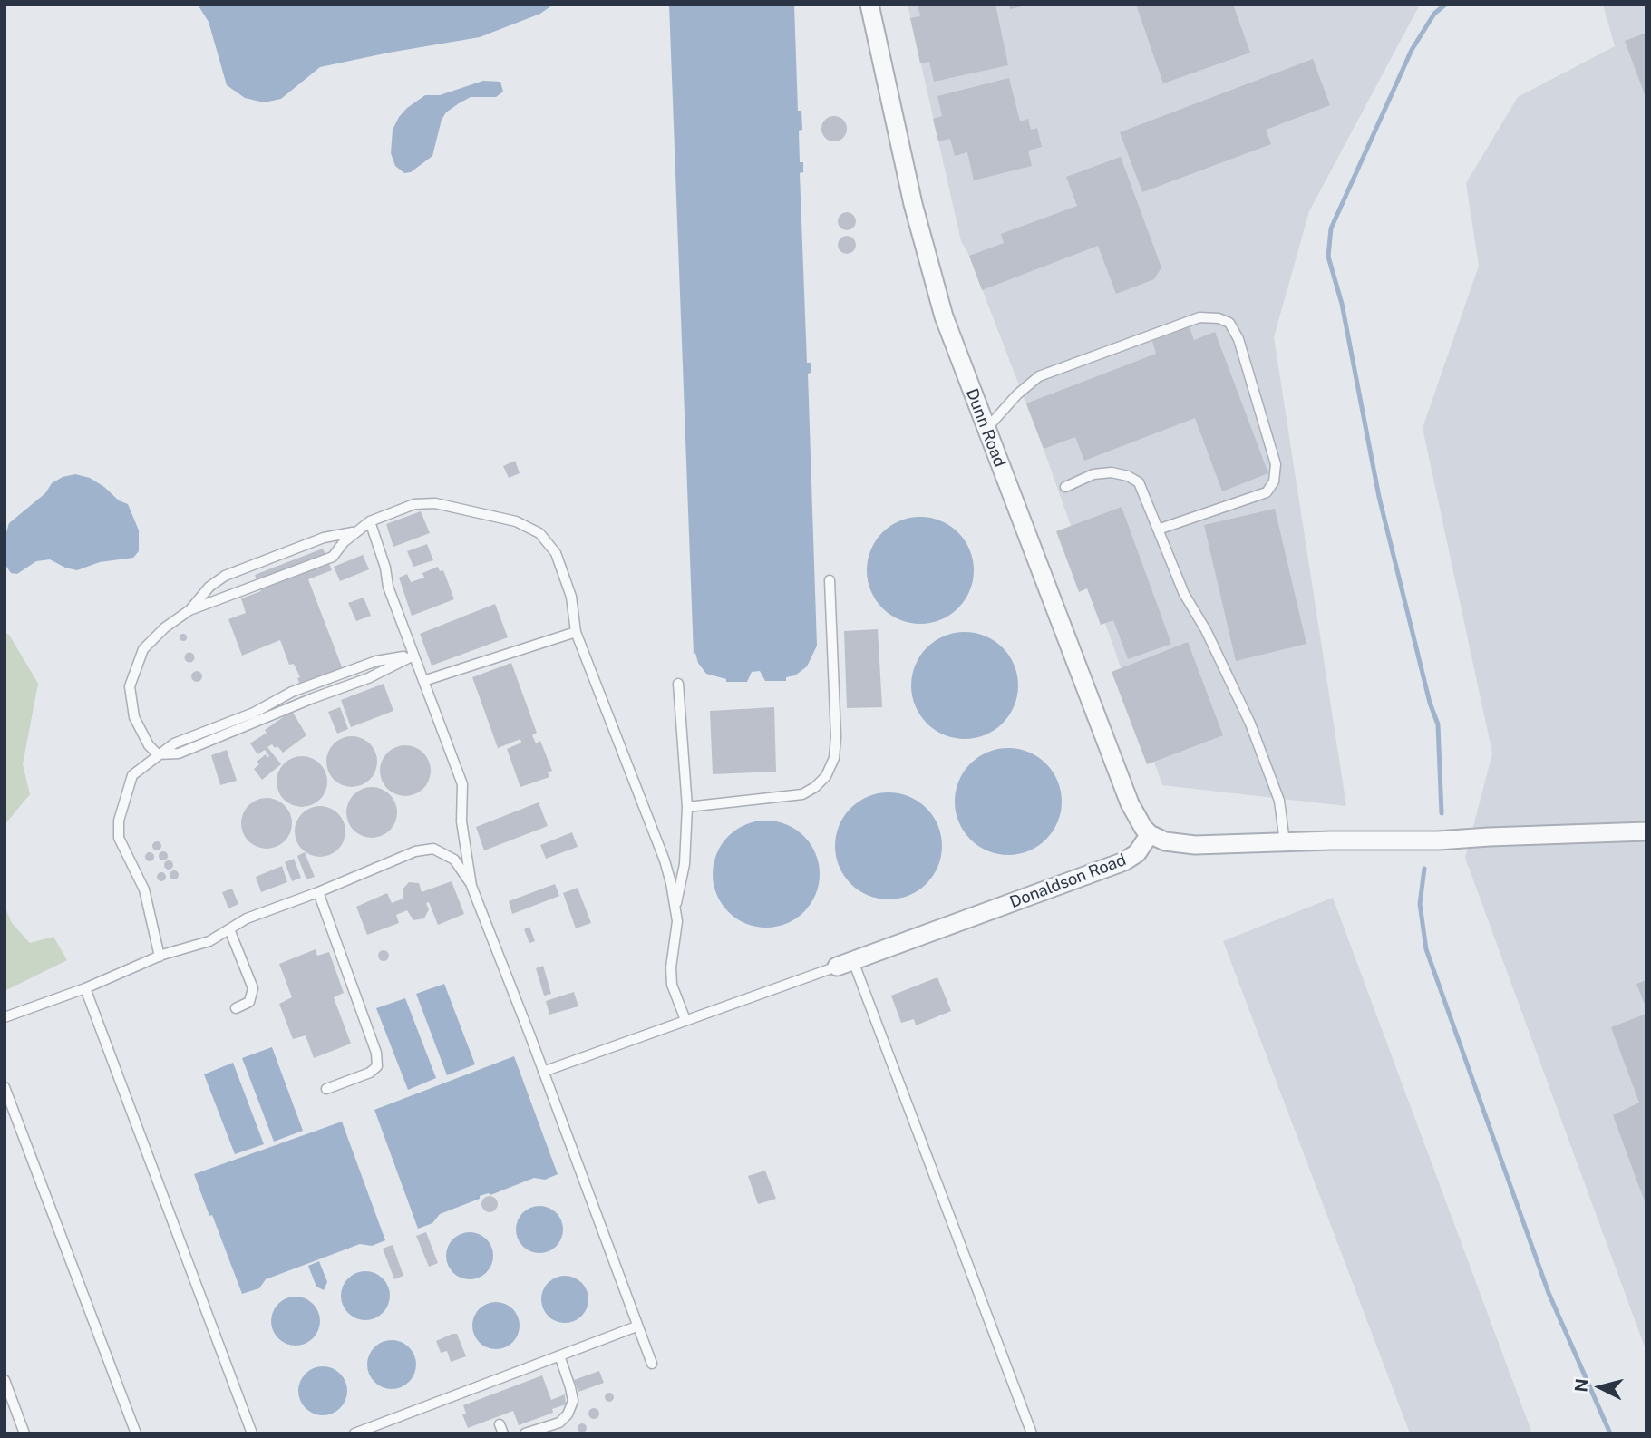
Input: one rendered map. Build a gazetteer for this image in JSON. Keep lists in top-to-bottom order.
{
  "streets": {
    "street": ["Dunn Road", "Donaldson Road"]
  },
  "crossings": [
    ["Dunn Road", "Donaldson Road"]
  ],
  "north": "left"
}
